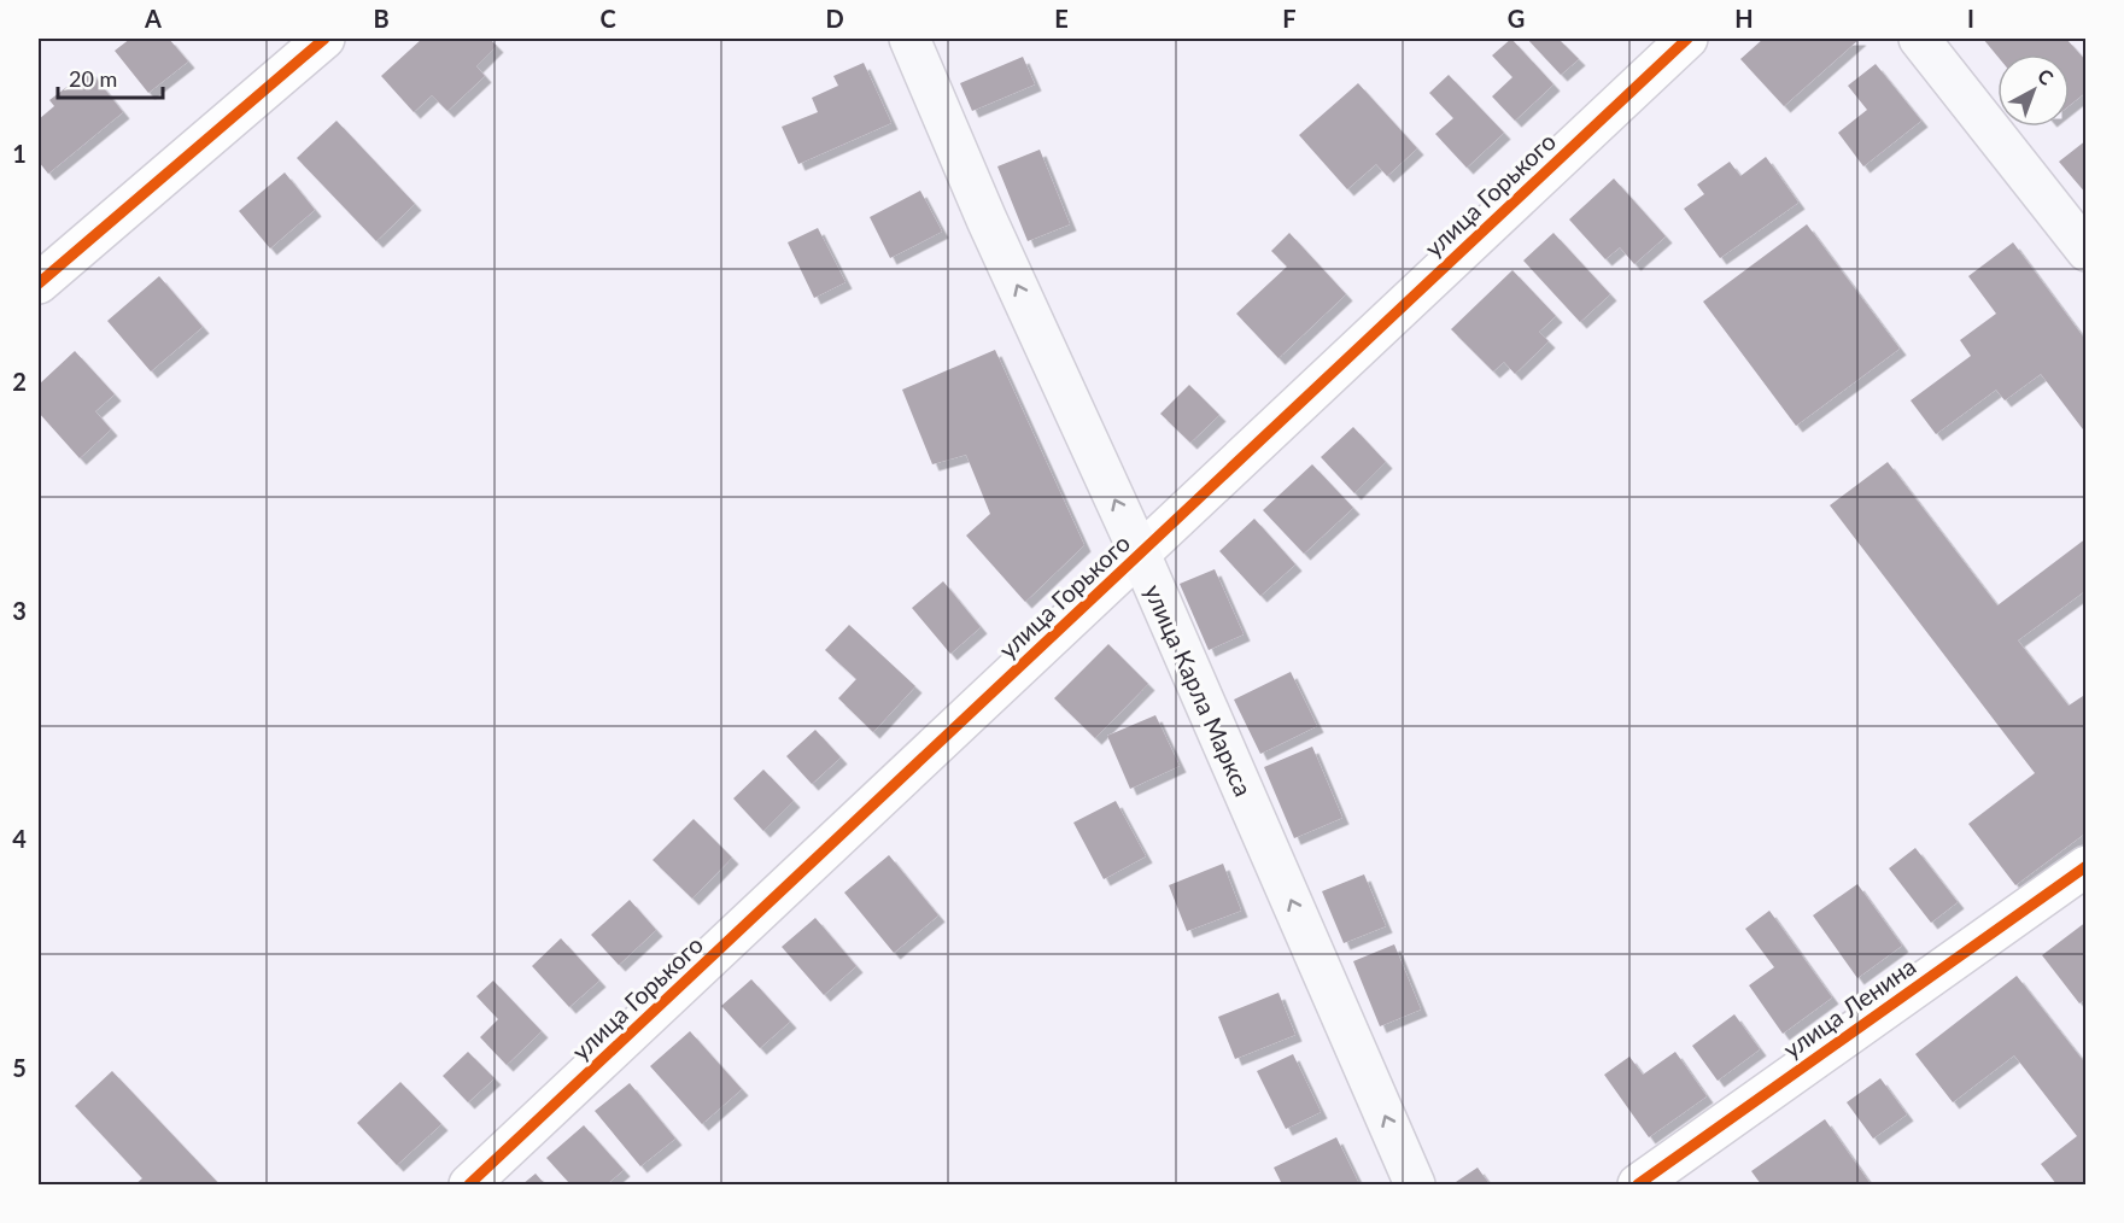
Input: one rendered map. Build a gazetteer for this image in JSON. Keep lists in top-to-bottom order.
{
  "streets": {
    "main road": ["улица Карла Маркса"],
    "street": ["улица Горького", "улица Ленина"]
  },
  "crossings": [
    ["улица Горького", "улица Карла Маркса"]
  ],
  "one_way": ["улица Карла Маркса"],
  "scale_bar": "20 m",
  "north": "top right",
  "grid": {
    "columns": [
      "A",
      "B",
      "C",
      "D",
      "E",
      "F",
      "G",
      "H",
      "I"
    ],
    "rows": [
      "1",
      "2",
      "3",
      "4",
      "5"
    ]
  }
}
